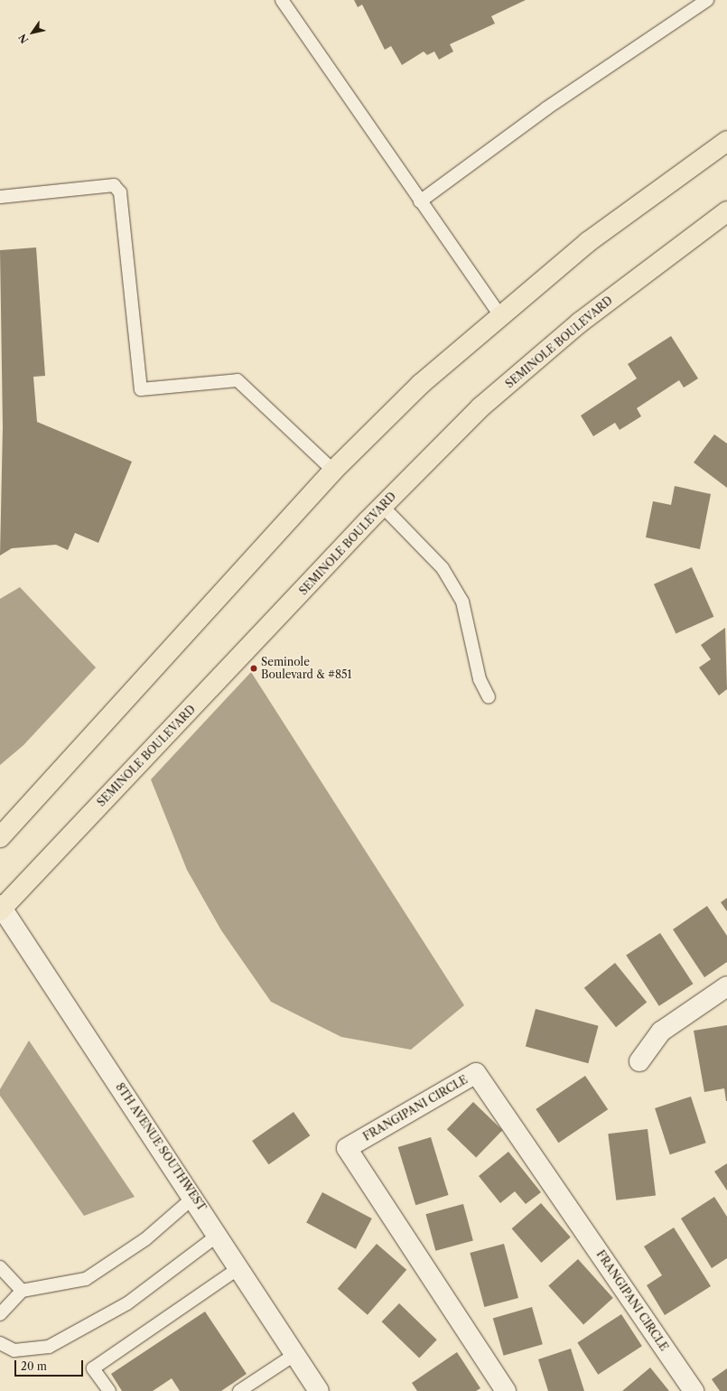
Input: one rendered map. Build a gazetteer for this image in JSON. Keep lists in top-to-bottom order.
{
  "streets": {
    "main road": ["SEMINOLE BOULEVARD"],
    "street": ["FRANGIPANI CIRCLE", "8TH AVENUE SOUTHWEST"]
  },
  "crossings": [
    ["SEMINOLE BOULEVARD", "8TH AVENUE SOUTHWEST"]
  ],
  "places": ["Seminole Boulevard & #851"],
  "scale_bar": "20 m",
  "north": "bottom left"
}
